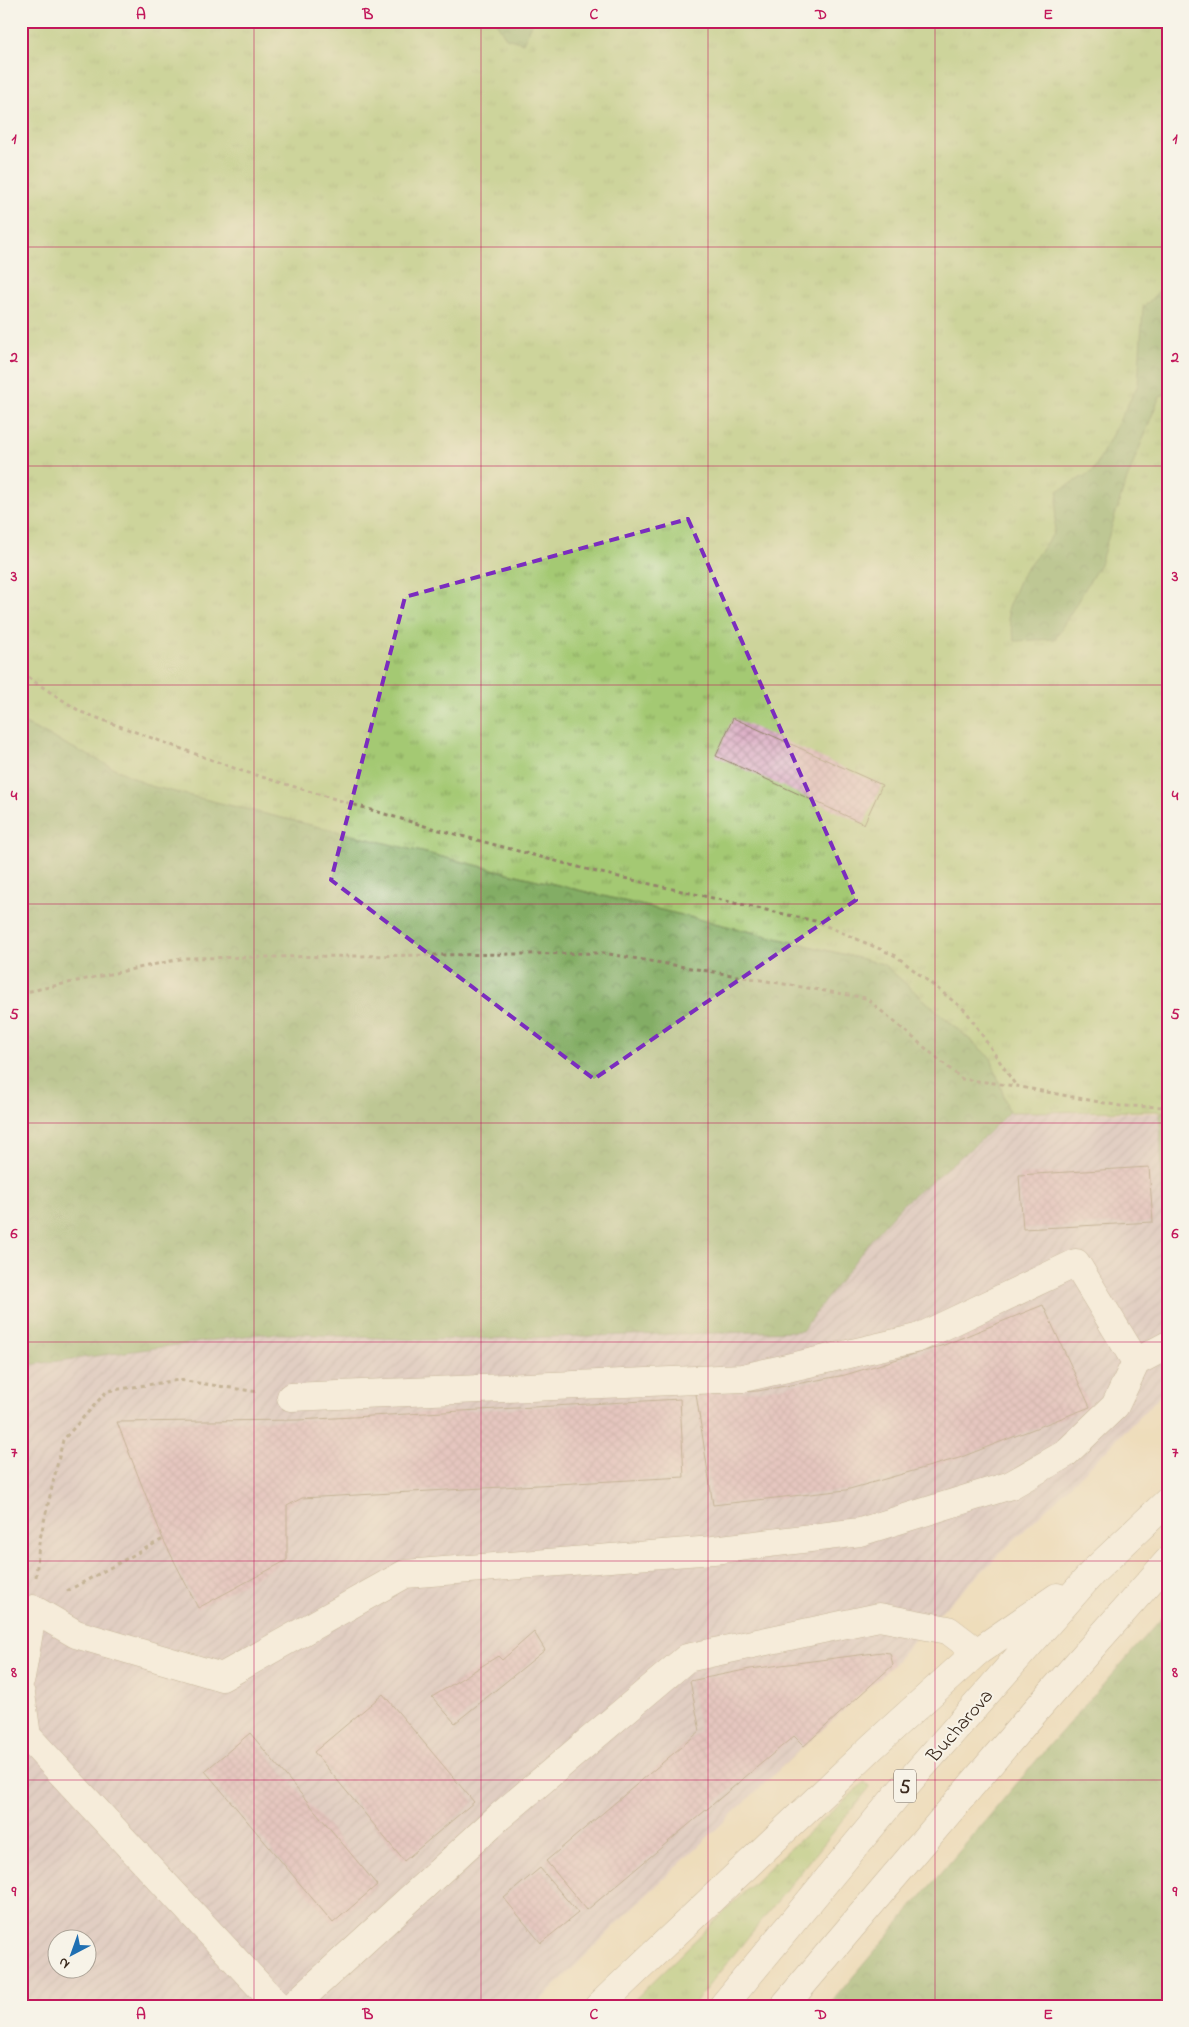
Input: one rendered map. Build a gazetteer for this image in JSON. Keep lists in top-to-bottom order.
{
  "streets": {
    "main road": ["Bucharova", "5"]
  },
  "north": "bottom left",
  "grid": {
    "columns": [
      "A",
      "B",
      "C",
      "D",
      "E"
    ],
    "rows": [
      "1",
      "2",
      "3",
      "4",
      "5",
      "6",
      "7",
      "8",
      "9"
    ]
  }
}
